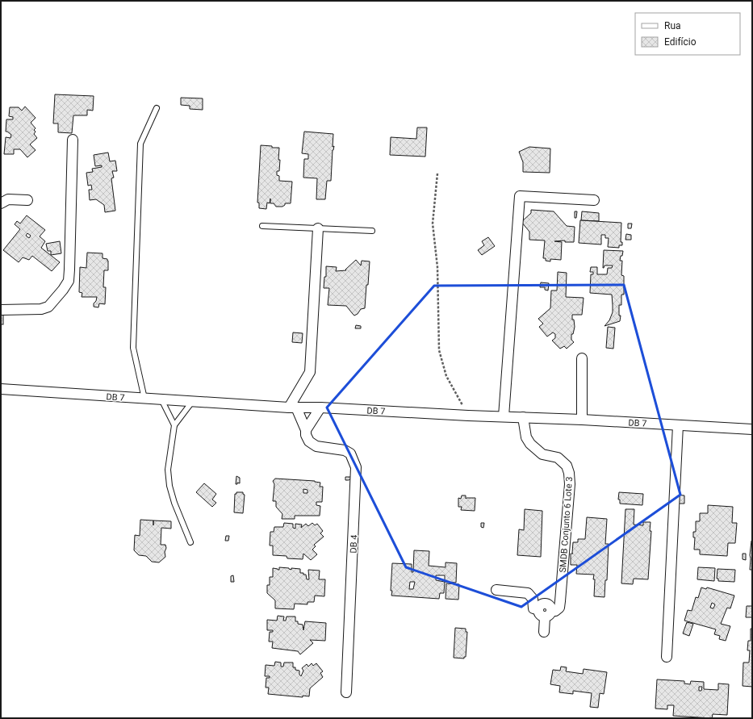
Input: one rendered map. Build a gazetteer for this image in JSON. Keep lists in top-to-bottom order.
{
  "streets": {
    "street": ["DB 7", "SMDB Conjunto 6 Lote 3", "DB 4"]
  },
  "crossings": [
    ["DB 7", "SMDB Conjunto 6 Lote 3"],
    ["DB 7", "DB 4"]
  ],
  "legend": ["Rua", "Edifício"]
}
